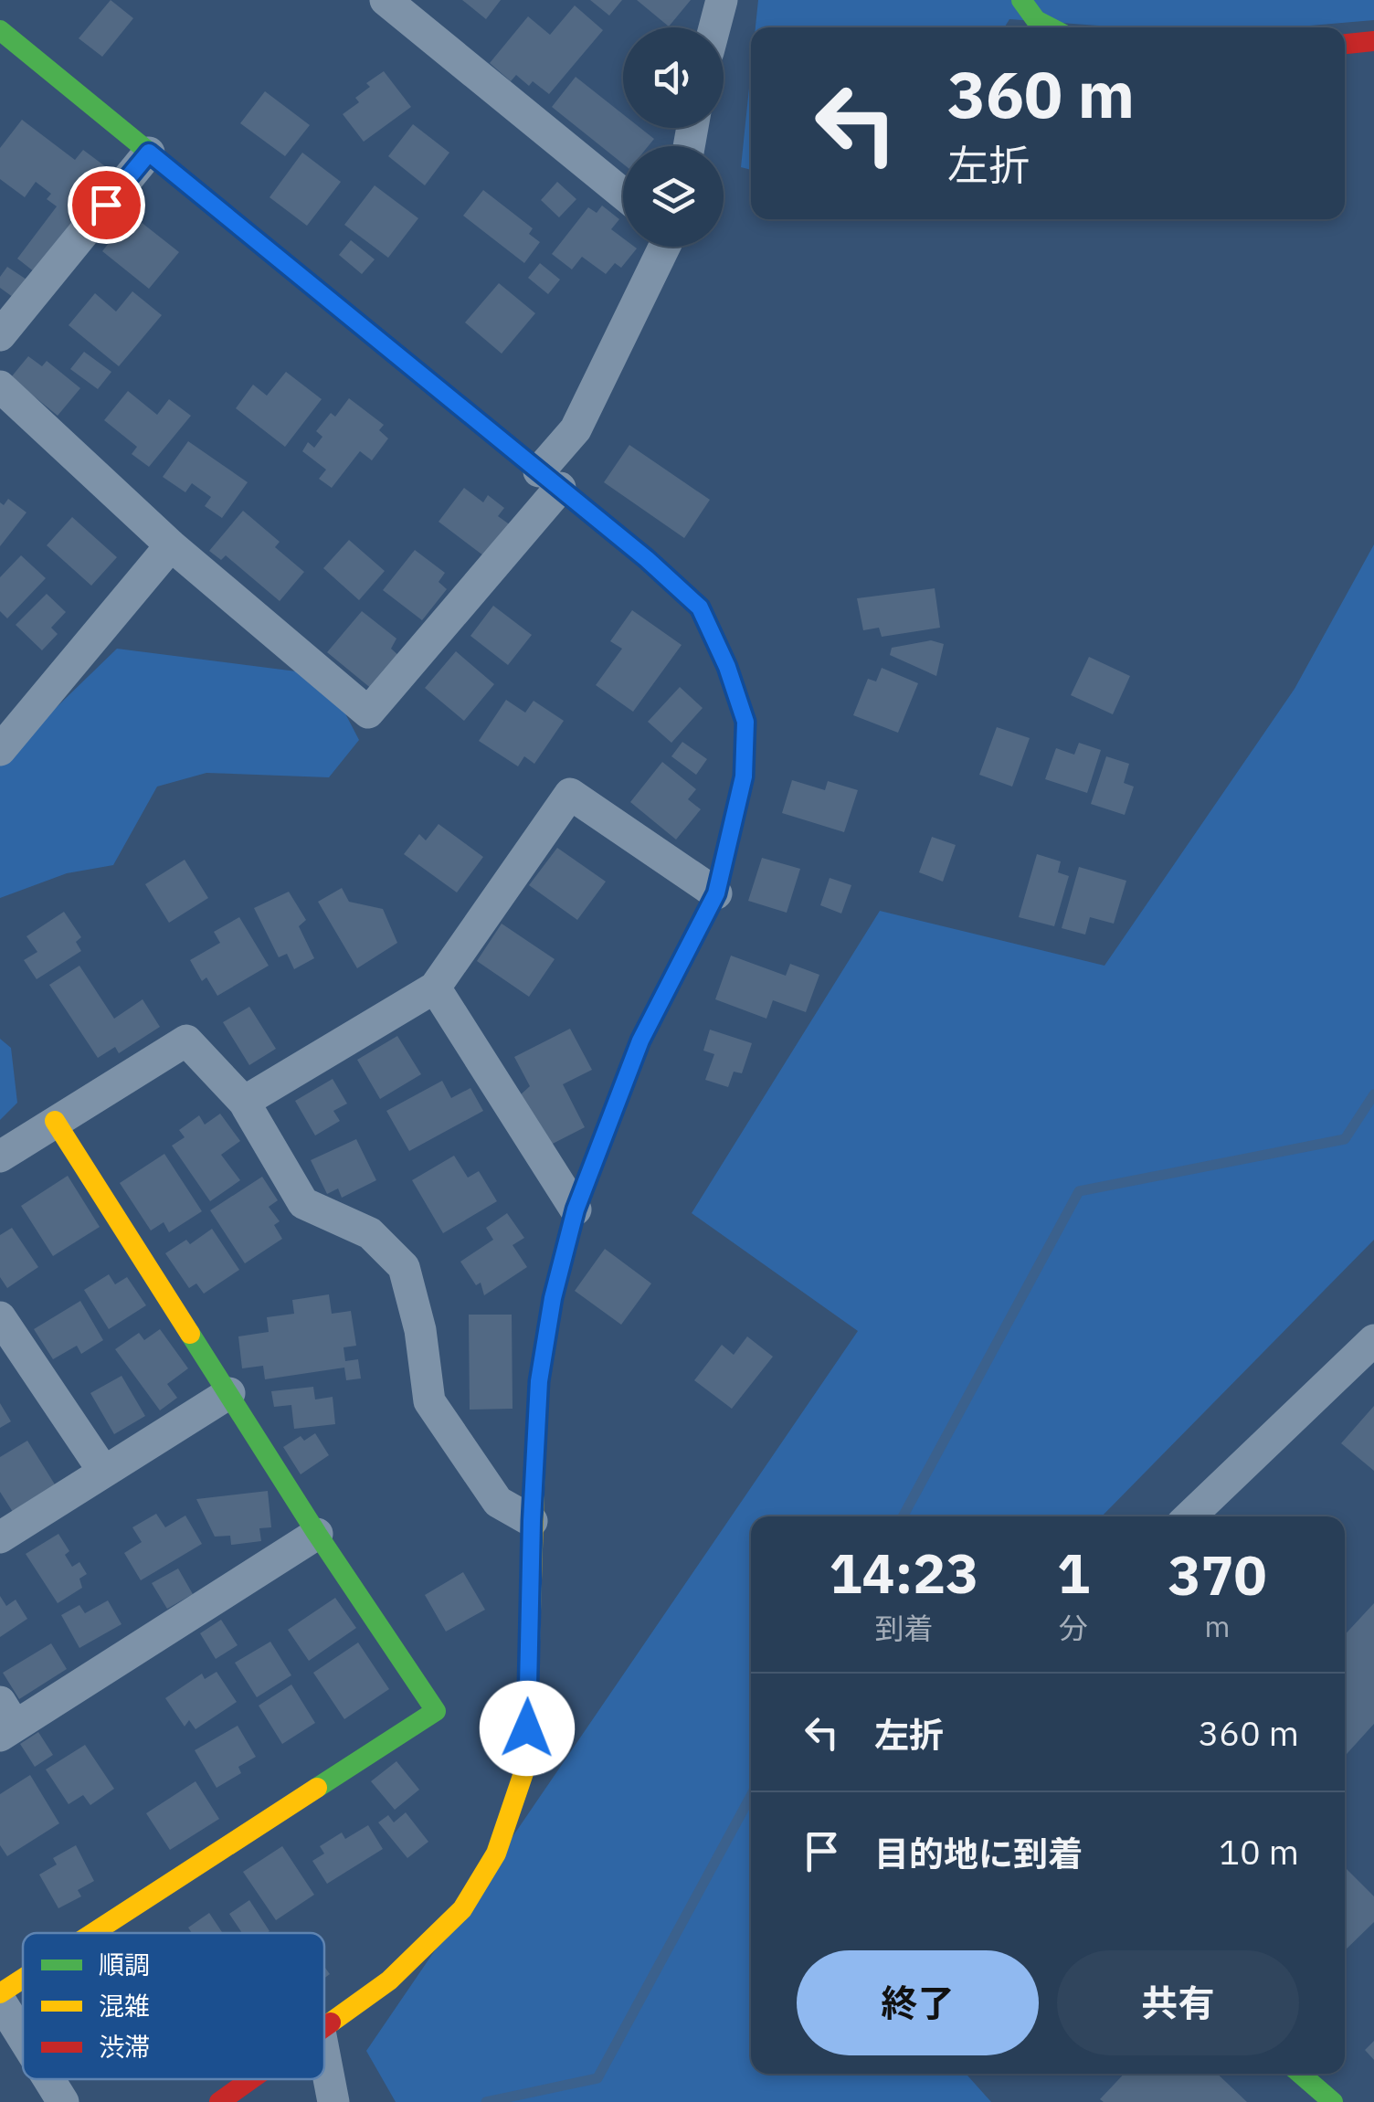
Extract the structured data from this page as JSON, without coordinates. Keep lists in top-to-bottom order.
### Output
{
  "legend": ["順調", "混雑", "渋滞"],
  "page": {
    "turn": ["360 m", "左折"],
    "eta": [
      "14:23",
      "到着",
      "1",
      "分",
      "370",
      "m"
    ],
    "list": [
      {
        "name": "左折",
        "value": "360 m"
      },
      {
        "name": "目的地に到着",
        "value": "10 m"
      }
    ],
    "buttons": ["終了", "共有"]
  }
}
